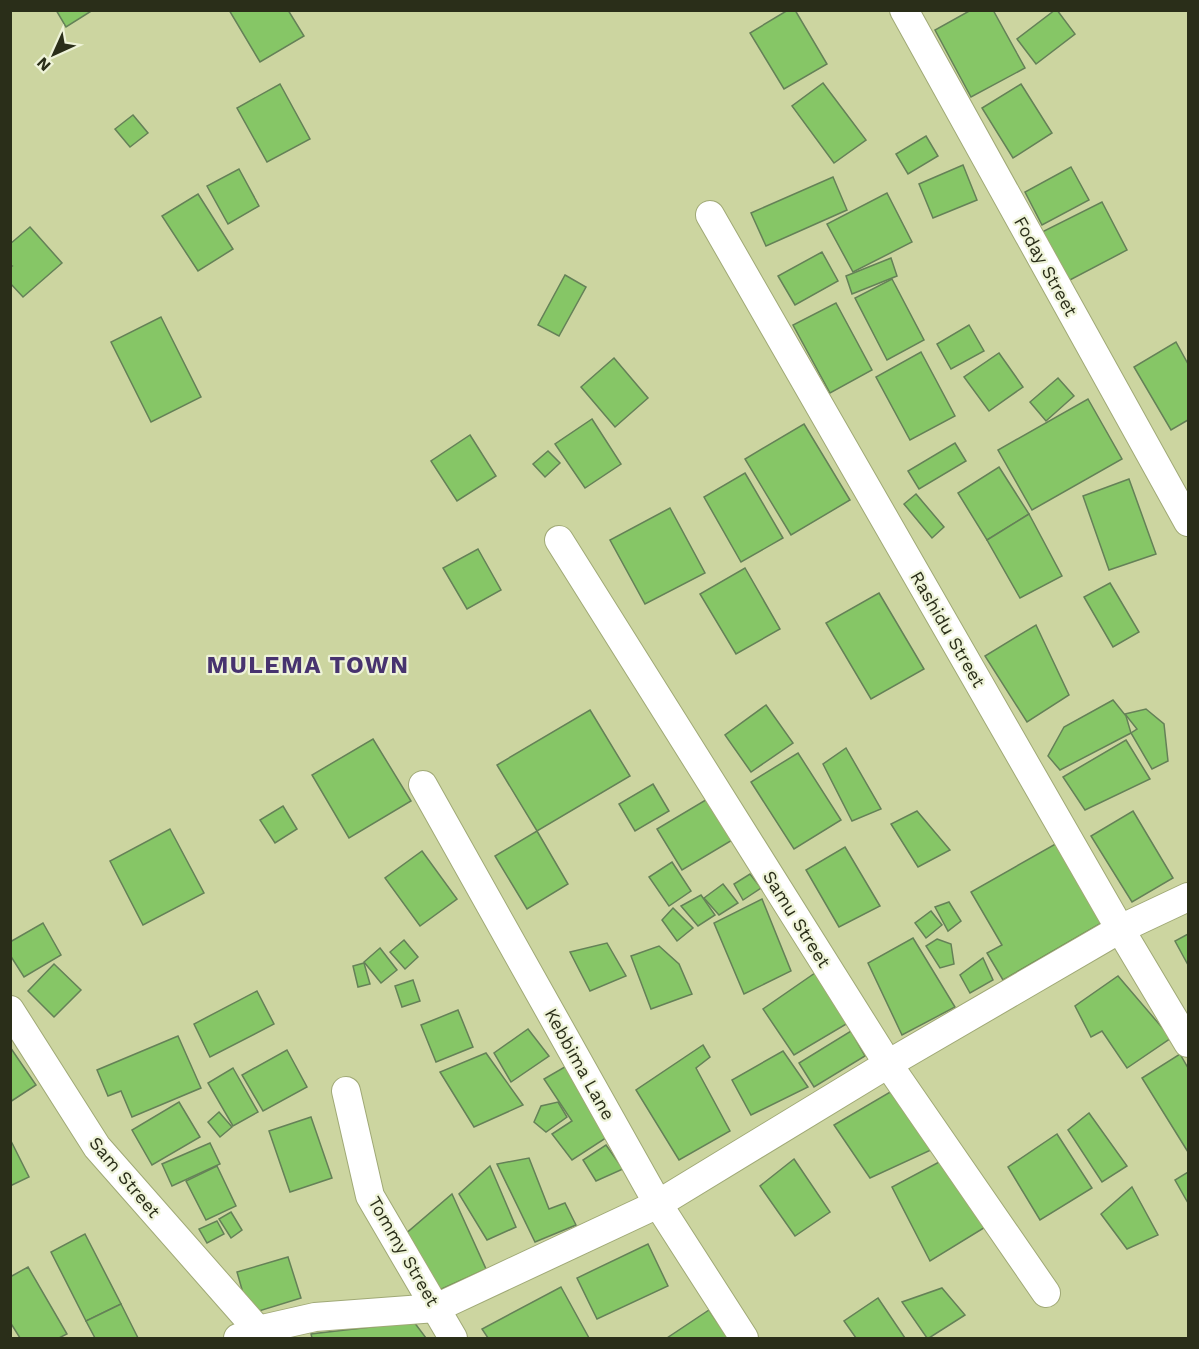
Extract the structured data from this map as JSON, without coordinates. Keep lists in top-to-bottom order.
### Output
{
  "streets": {
    "street": [
      "Foday Street",
      "Rashidu Street",
      "Samu Street",
      "Kebbima Lane",
      "Sam Street",
      "Tommy Street"
    ]
  },
  "districts": ["MULEMA TOWN"],
  "north": "bottom left"
}
